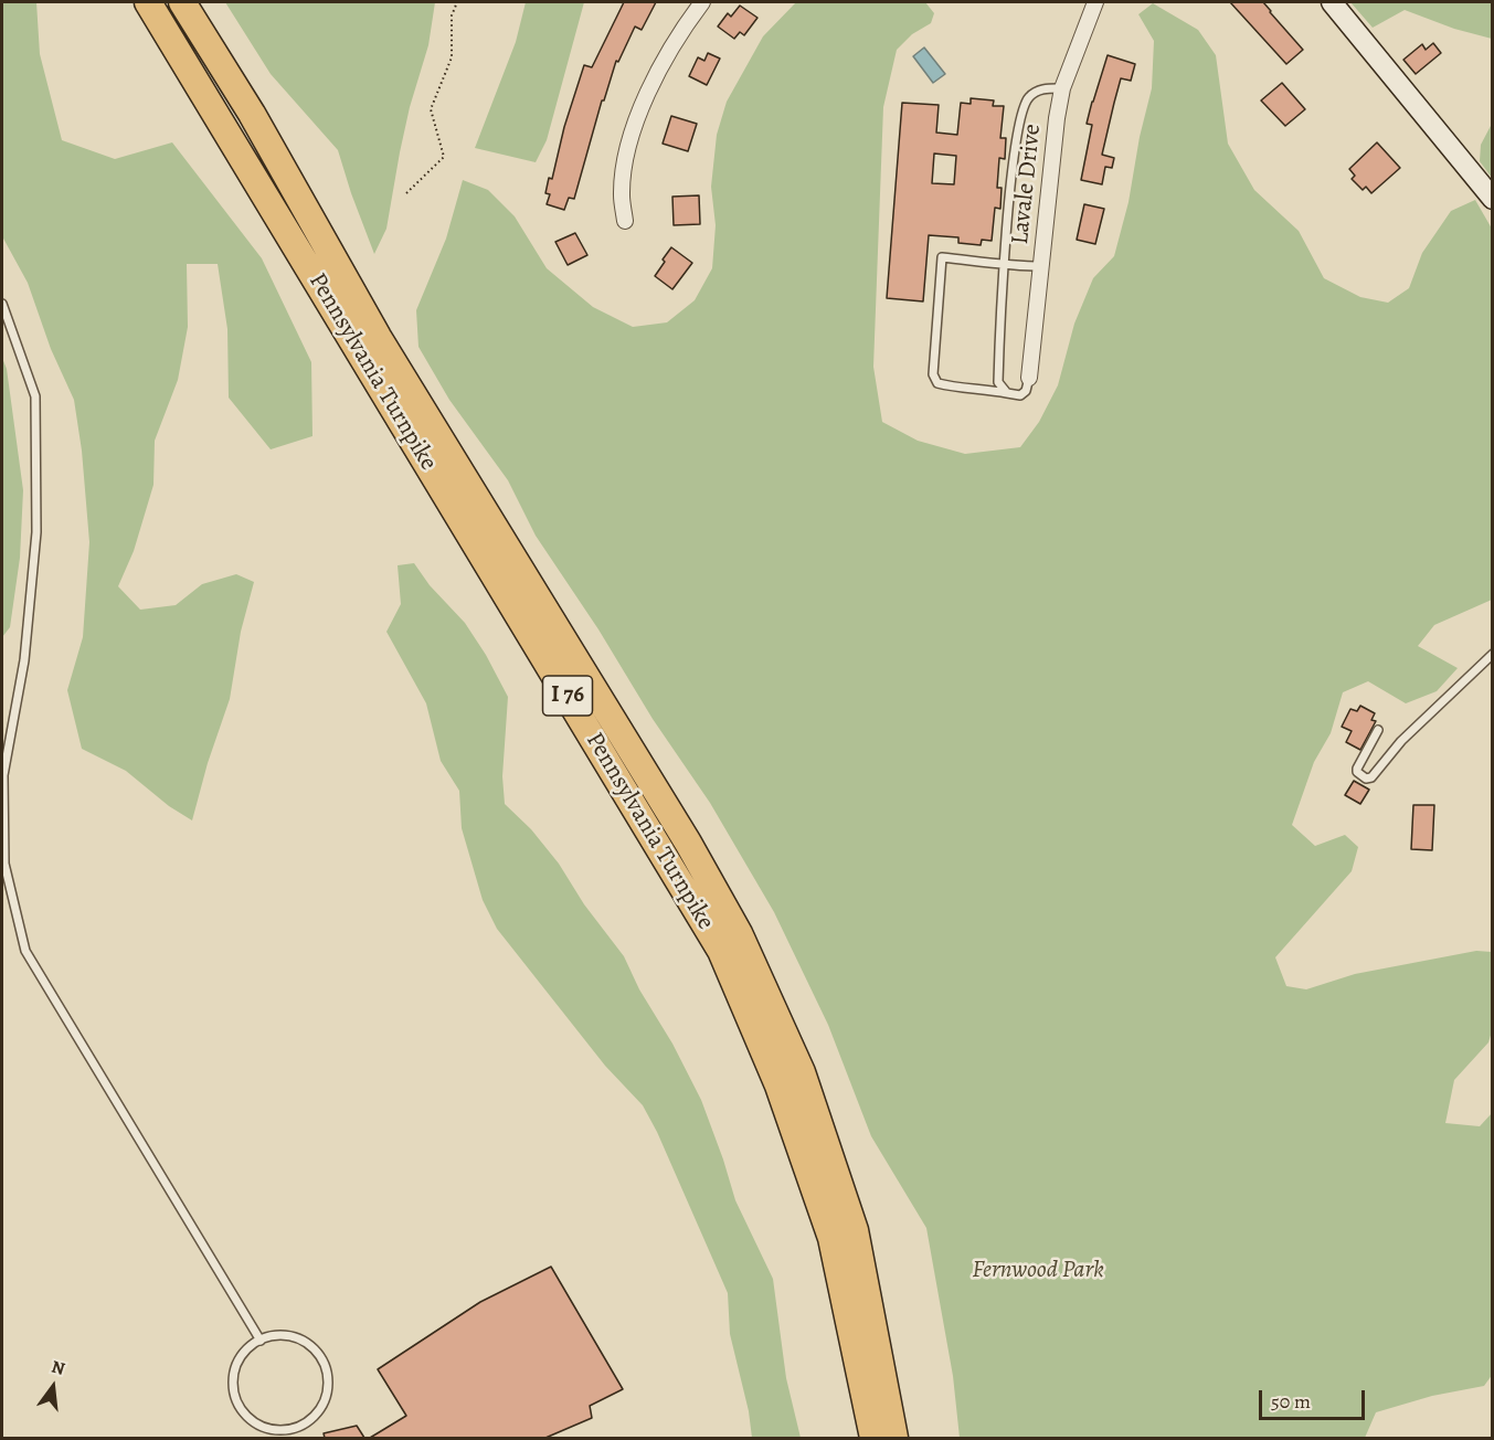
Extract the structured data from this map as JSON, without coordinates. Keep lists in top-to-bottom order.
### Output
{
  "streets": {
    "highway": ["Pennsylvania Turnpike", "I 76"],
    "street": ["Lavale Drive"]
  },
  "parks": ["Fernwood Park"],
  "scale_bar": "50 m",
  "north": "top"
}
